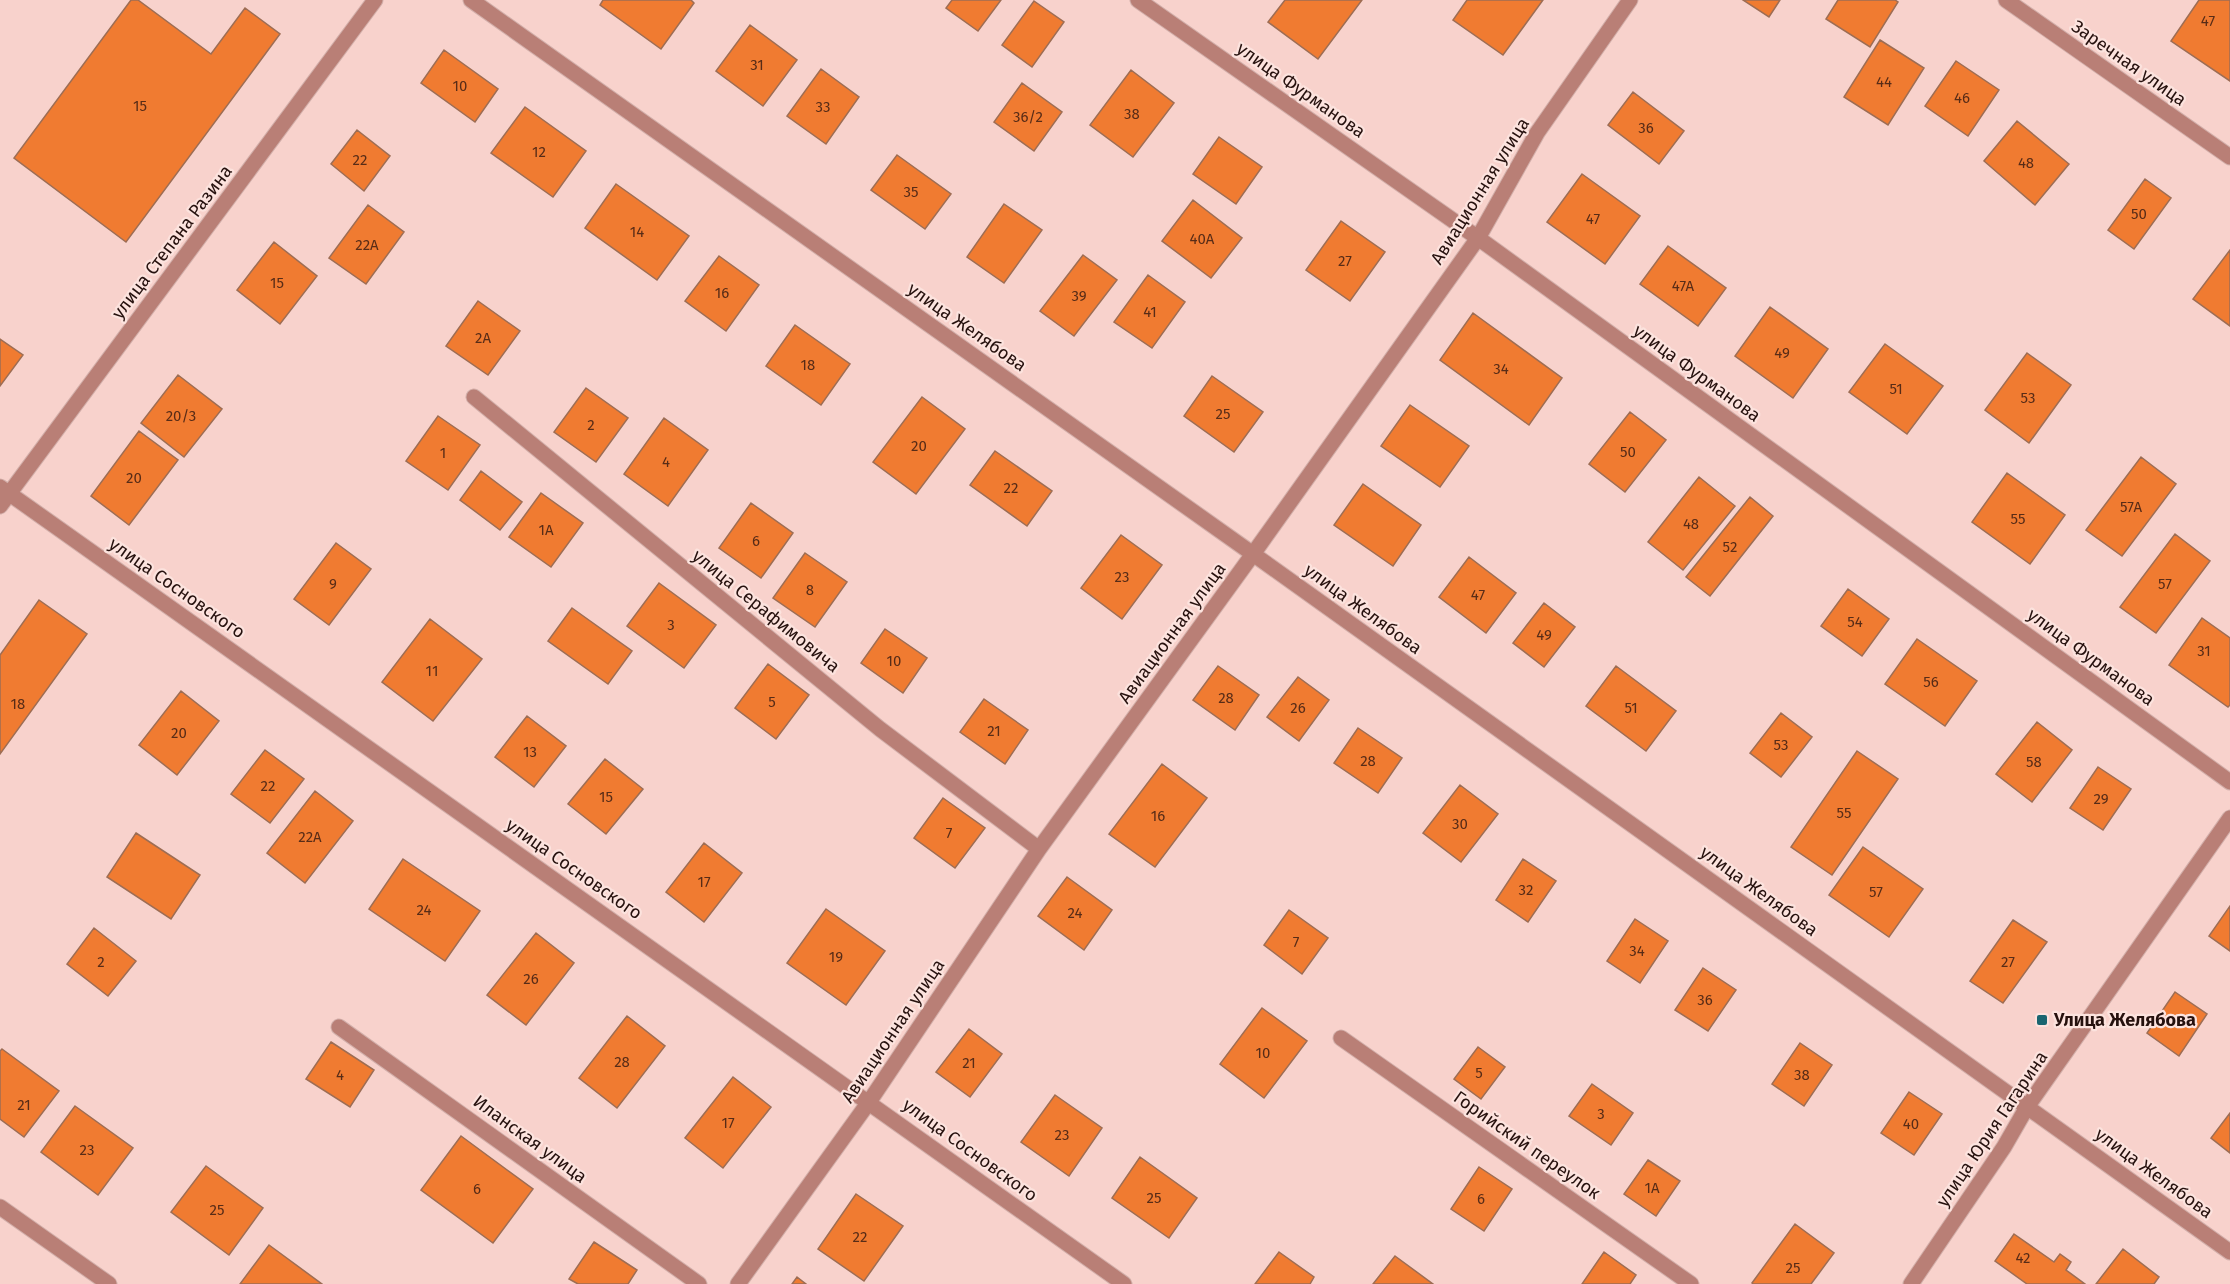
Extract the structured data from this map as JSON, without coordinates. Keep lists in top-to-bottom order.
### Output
{
  "streets": {
    "street": [
      "Заречная улица",
      "улица Фурманова",
      "Авиационная улица",
      "улица Степана Разина",
      "улица Желябова",
      "улица Сосновского",
      "улица Серафимовича",
      "улица Юрия Гагарина",
      "Иланская улица",
      "Горийский переулок"
    ]
  },
  "crossings": [
    ["улица Фурманова", "Авиационная улица"],
    ["Авиационная улица", "улица Желябова"],
    ["Авиационная улица", "улица Сосновского"],
    ["Авиационная улица", "улица Серафимовича"],
    ["улица Степана Разина", "улица Сосновского"],
    ["улица Желябова", "улица Юрия Гагарина"]
  ],
  "places": {
    "transit": ["Улица Желябова"]
  },
  "house_numbers": [
    "47",
    "31",
    "44",
    "10",
    "46",
    "15",
    "33",
    "38",
    "36/2",
    "36",
    "12",
    "22",
    "48",
    "35",
    "50",
    "47",
    "14",
    "40А",
    "22А",
    "27",
    "15",
    "47А",
    "16",
    "39",
    "41",
    "2А",
    "49",
    "18",
    "34",
    "51",
    "53",
    "25",
    "20/3",
    "2",
    "20",
    "50",
    "1",
    "4",
    "20",
    "22",
    "57А",
    "55",
    "48",
    "1А",
    "6",
    "52",
    "23",
    "9",
    "57",
    "8",
    "47",
    "54",
    "3",
    "49",
    "31",
    "10",
    "11",
    "56",
    "28",
    "5",
    "18",
    "26",
    "51",
    "21",
    "20",
    "53",
    "13",
    "28",
    "58",
    "22",
    "15",
    "29",
    "55",
    "16",
    "30",
    "7",
    "22А",
    "17",
    "32",
    "57",
    "24",
    "24",
    "7",
    "34",
    "19",
    "2",
    "27",
    "26",
    "36",
    "10",
    "28",
    "21",
    "5",
    "4",
    "38",
    "21",
    "3",
    "17",
    "40",
    "23",
    "23",
    "1А",
    "6",
    "25",
    "6",
    "25",
    "22",
    "42",
    "25"
  ]
}
